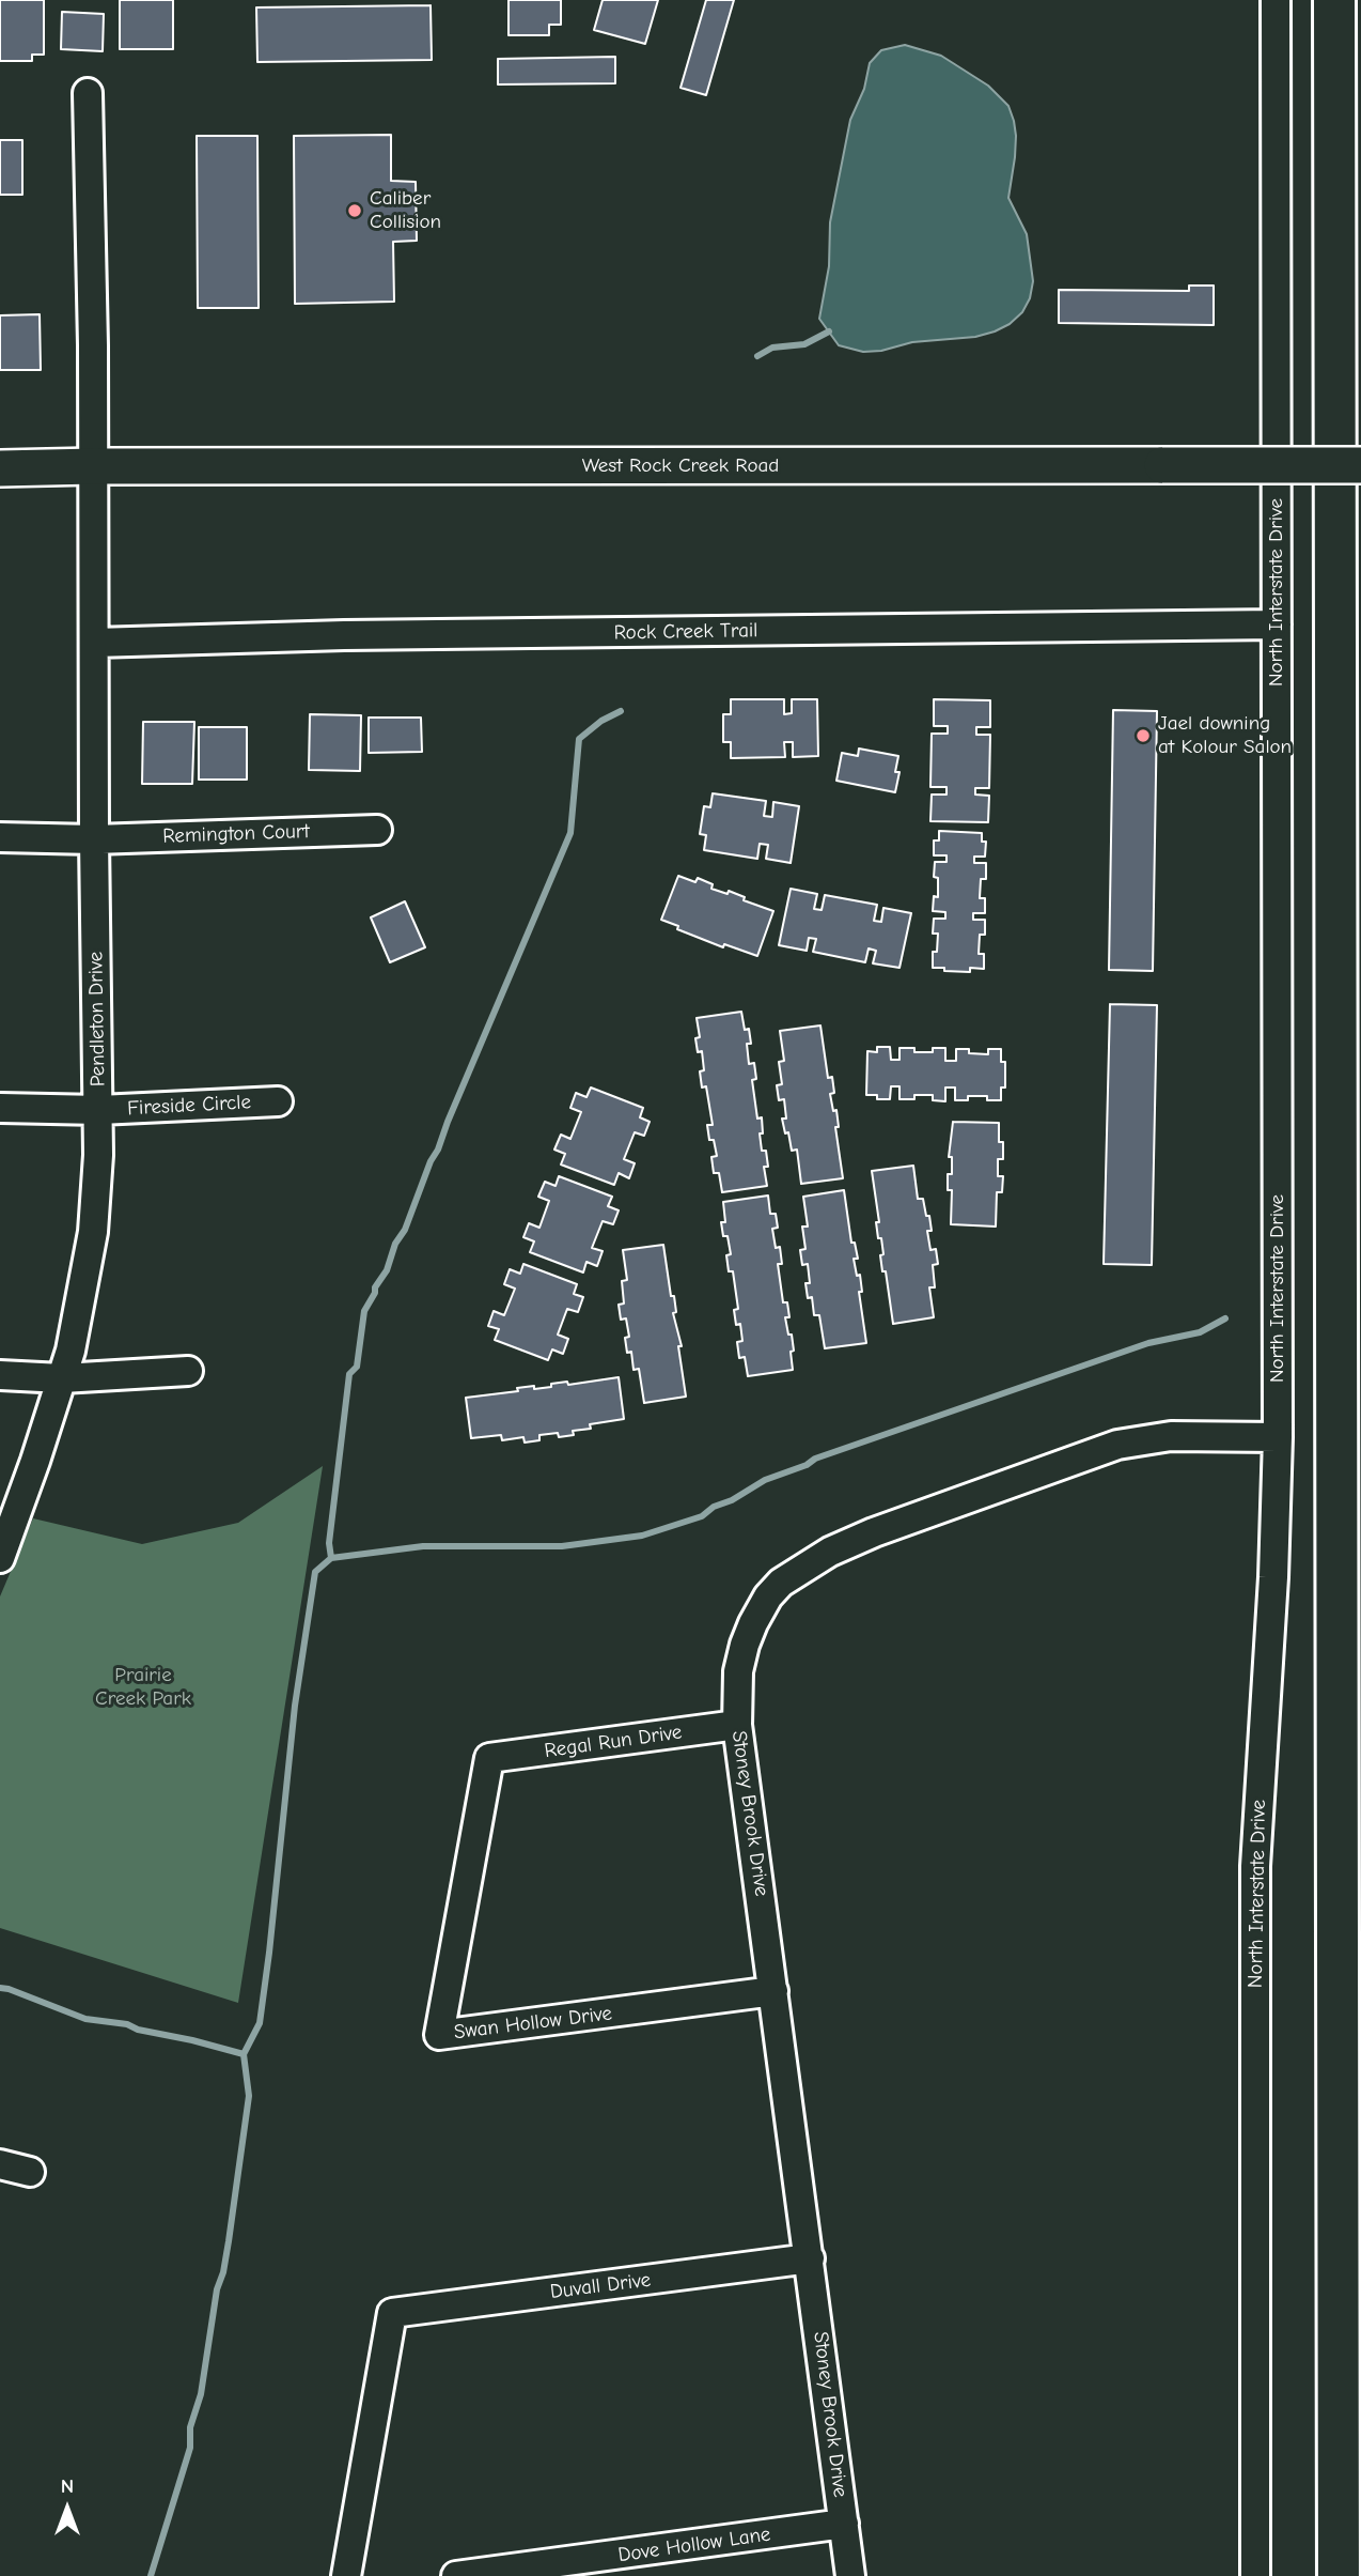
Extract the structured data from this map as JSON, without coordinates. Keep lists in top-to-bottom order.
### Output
{
  "streets": {
    "main road": ["West Rock Creek Road"],
    "street": [
      "North Interstate Drive",
      "Rock Creek Trail",
      "Remington Court",
      "Pendleton Drive",
      "Fireside Circle",
      "Regal Run Drive",
      "Stoney Brook Drive",
      "Swan Hollow Drive",
      "Duvall Drive",
      "Dove Hollow Lane"
    ]
  },
  "crossings": [
    ["West Rock Creek Road", "Pendleton Drive"],
    ["North Interstate Drive", "Rock Creek Trail"],
    ["North Interstate Drive", "Stoney Brook Drive"],
    ["Rock Creek Trail", "Pendleton Drive"],
    ["Remington Court", "Pendleton Drive"],
    ["Pendleton Drive", "Fireside Circle"],
    ["Regal Run Drive", "Stoney Brook Drive"],
    ["Regal Run Drive", "Swan Hollow Drive"],
    ["Stoney Brook Drive", "Swan Hollow Drive"],
    ["Stoney Brook Drive", "Duvall Drive"],
    ["Stoney Brook Drive", "Dove Hollow Lane"]
  ],
  "parks": ["Prairie Creek Park"],
  "places": ["Caliber Collision", "Jael downing at Kolour Salon"],
  "north": "top"
}
